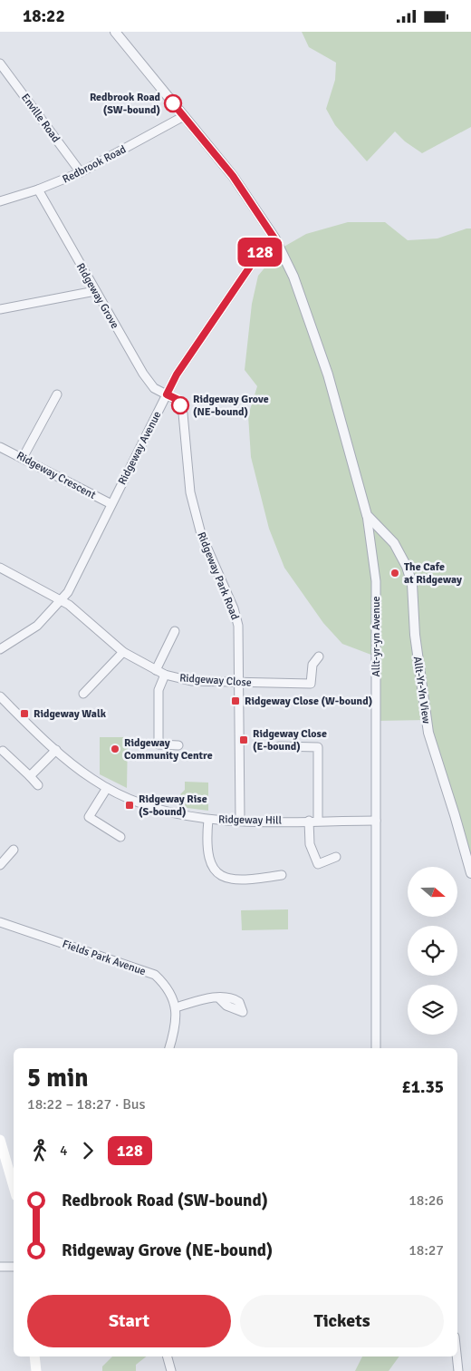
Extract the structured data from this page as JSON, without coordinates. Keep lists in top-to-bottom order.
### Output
{
  "streets": {
    "street": [
      "Enville Road",
      "Redbrook Road",
      "Ridgeway Grove",
      "Ridgeway Avenue",
      "Ridgeway Crescent",
      "Ridgeway Park Road",
      "Allt-yr-yn Avenue",
      "Ridgeway Close",
      "Allt-Yr-Yn View",
      "Ridgeway Hill",
      "Fields Park Avenue"
    ]
  },
  "crossings": [
    ["Enville Road", "Redbrook Road"],
    ["Redbrook Road", "Ridgeway Grove"],
    ["Redbrook Road", "Allt-yr-yn Avenue"],
    ["Ridgeway Grove", "Ridgeway Avenue"],
    ["Ridgeway Grove", "Ridgeway Park Road"],
    ["Ridgeway Avenue", "Ridgeway Crescent"],
    ["Ridgeway Avenue", "Ridgeway Park Road"],
    ["Ridgeway Avenue", "Allt-yr-yn Avenue"],
    ["Ridgeway Avenue", "Ridgeway Close"],
    ["Ridgeway Park Road", "Ridgeway Close"],
    ["Ridgeway Park Road", "Ridgeway Hill"],
    ["Allt-yr-yn Avenue", "Allt-Yr-Yn View"],
    ["Allt-yr-yn Avenue", "Ridgeway Hill"]
  ],
  "places": {
    "other": [
      "Redbrook Road (SW-bound)",
      "Ridgeway Grove (NE-bound)",
      "The Cafe at Ridgeway",
      "Ridgeway Community Centre"
    ],
    "transit": [
      "Ridgeway Close (W-bound)",
      "Ridgeway Walk",
      "Ridgeway Close (E-bound)",
      "Ridgeway Rise (S-bound)"
    ]
  },
  "lines": ["bus line 128"],
  "north": "right",
  "page": {
    "status": "18:22",
    "on_map": "128",
    "heading": ["5 min", "18:22 – 18:27 · Bus", "£1.35"],
    "legs": ["4", "128"],
    "list": [
      {
        "name": "Redbrook Road (SW-bound)",
        "value": "18:26"
      },
      {
        "name": "Ridgeway Grove (NE-bound)",
        "value": "18:27"
      }
    ],
    "buttons": ["Start", "Tickets"]
  }
}
